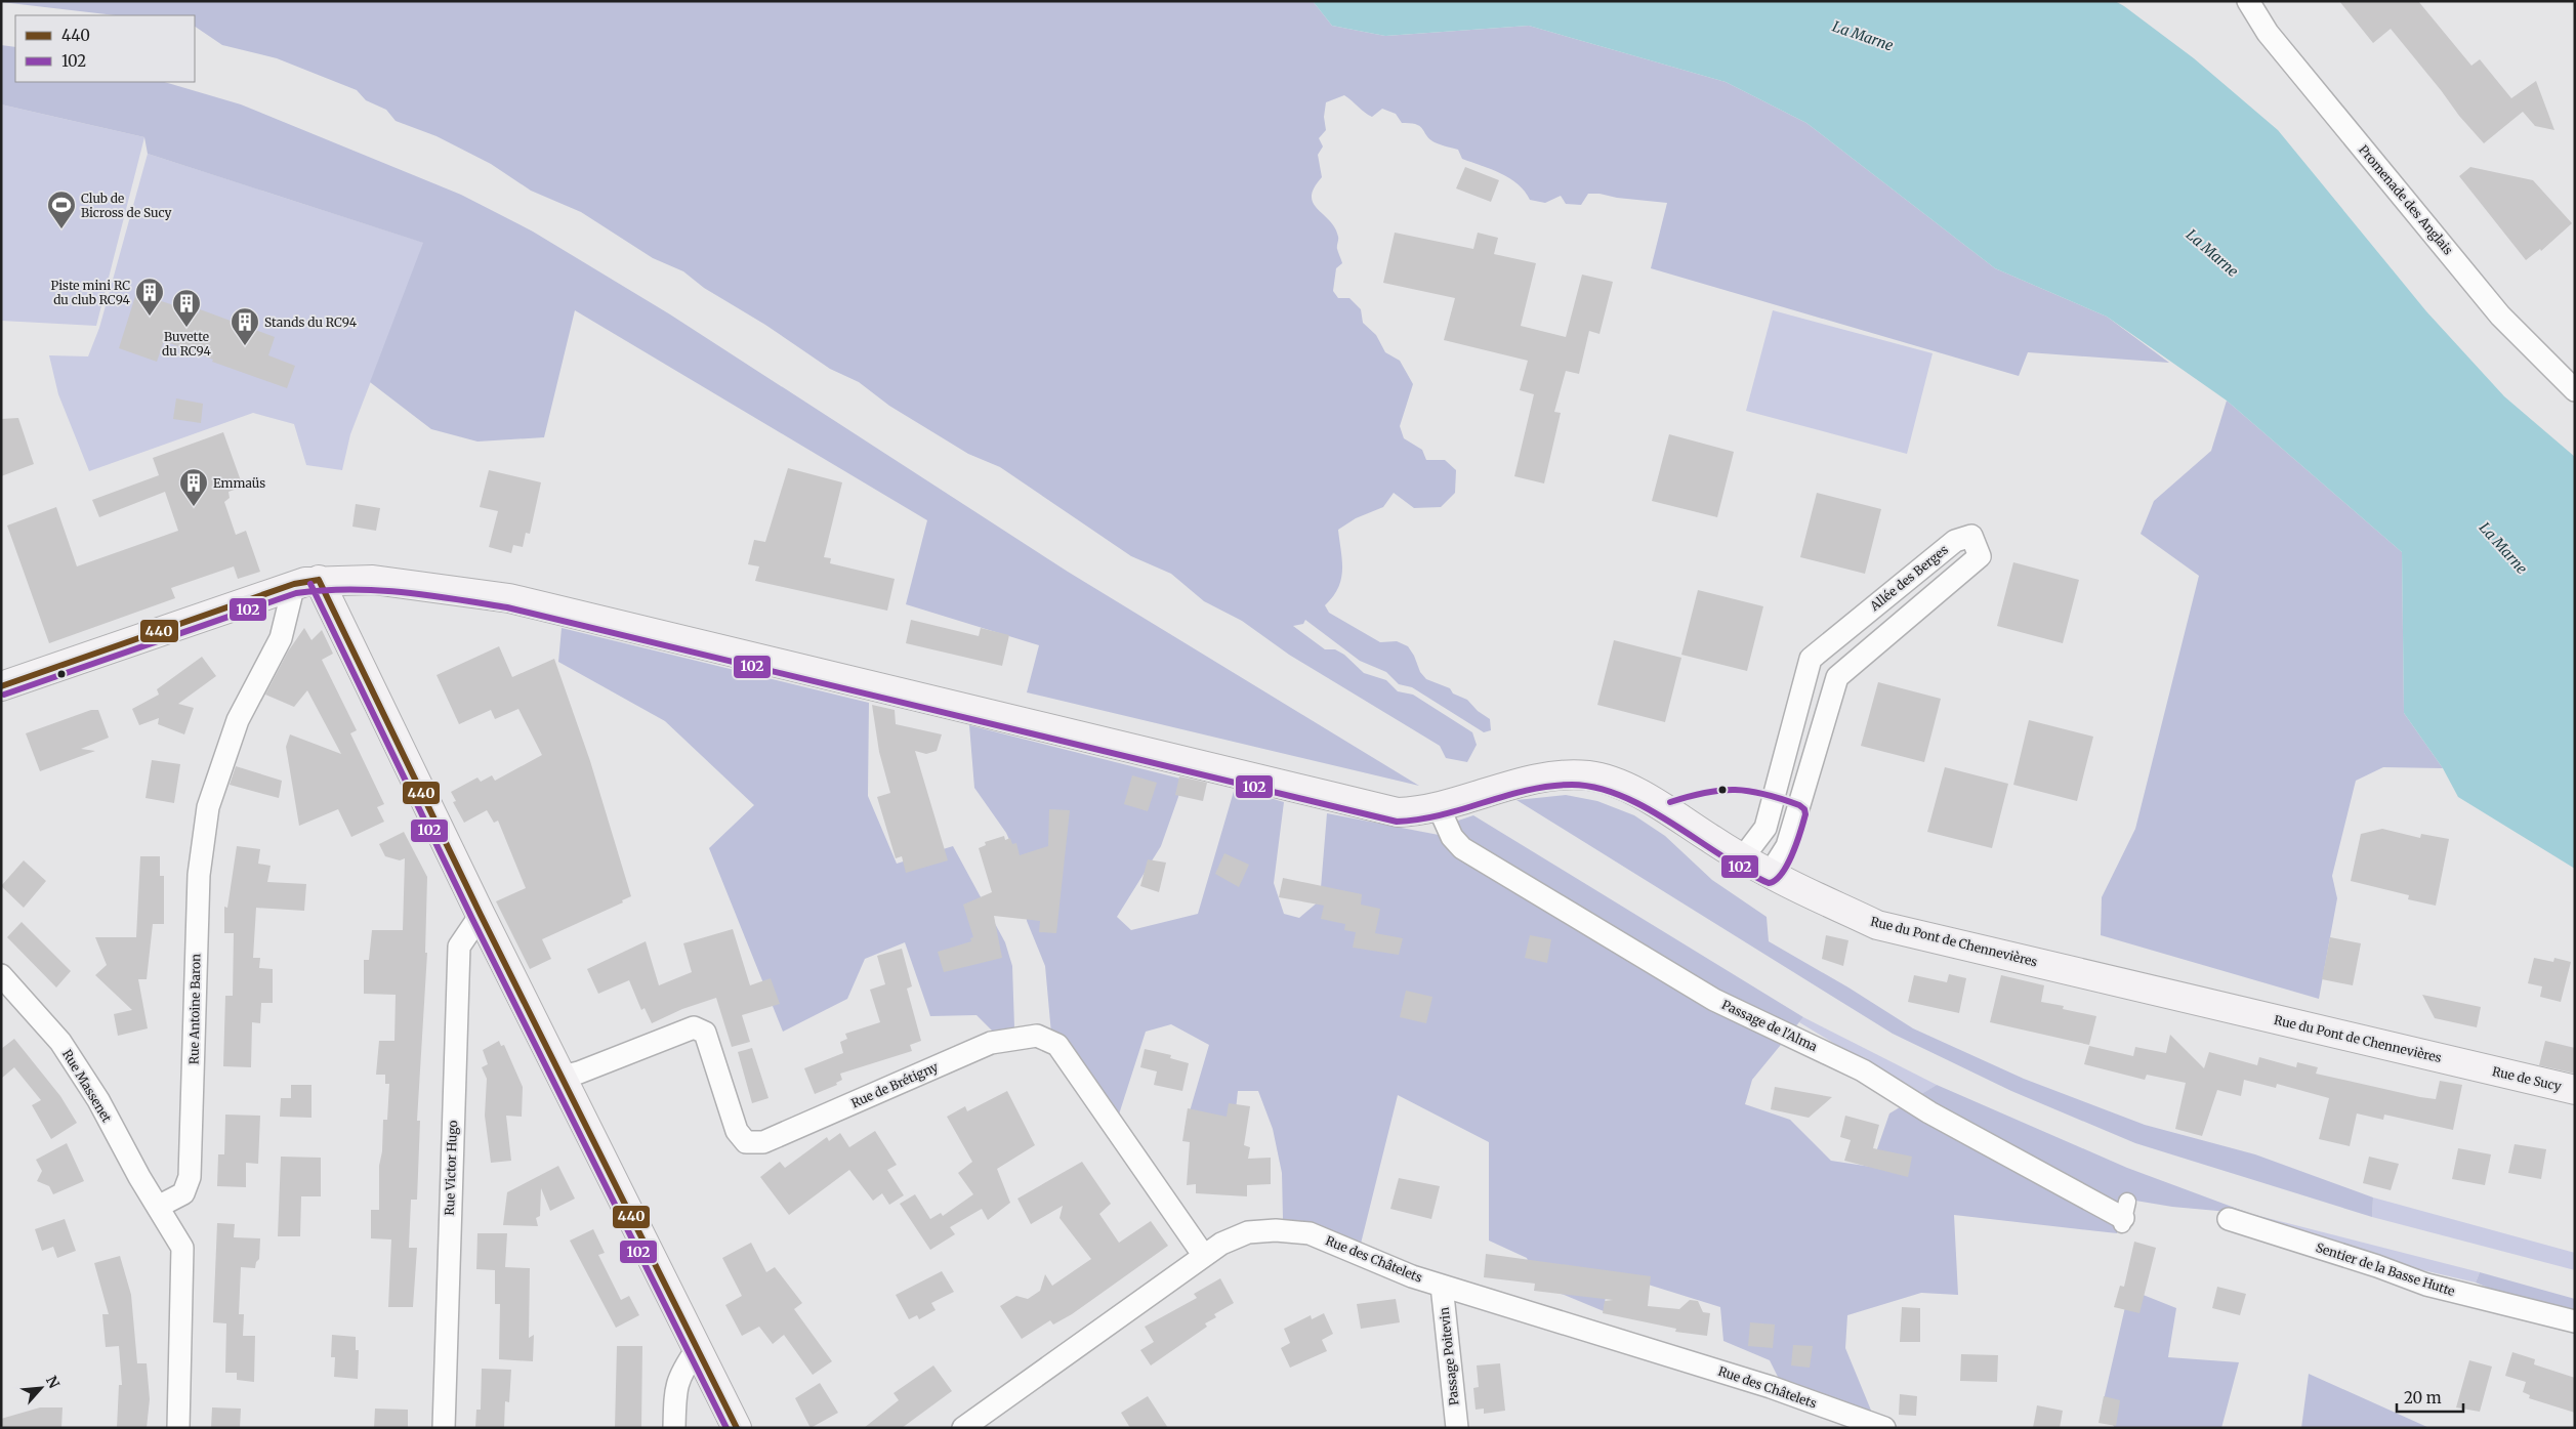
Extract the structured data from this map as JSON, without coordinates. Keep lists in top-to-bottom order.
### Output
{
  "streets": {
    "main road": ["Rue du Pont de Chennevières", "Rue de Sucy"],
    "street": [
      "Promenade des Anglais",
      "Allée des Berges",
      "Rue Antoine Baron",
      "Passage de l'Alma",
      "Rue de Brétigny",
      "Rue Massenet",
      "Rue Victor Hugo",
      "Rue des Châtelets",
      "Sentier de la Basse Hutte",
      "Passage Poitevin"
    ]
  },
  "crossings": [
    ["Allée des Berges", "Rue du Pont de Chennevières"],
    ["Rue du Pont de Chennevières", "Rue Antoine Baron"],
    ["Rue du Pont de Chennevières", "Passage de l'Alma"],
    ["Rue du Pont de Chennevières", "Rue de Sucy"],
    ["Rue Antoine Baron", "Rue Massenet"],
    ["Rue de Brétigny", "Rue des Châtelets"],
    ["Rue des Châtelets", "Passage Poitevin"]
  ],
  "water": ["La Marne"],
  "places": {
    "sports": ["Club de Bicross de Sucy"],
    "building": [
      "Piste mini RC du club RC94",
      "Buvette du RC94",
      "Stands du RC94",
      "Emmaüs"
    ]
  },
  "lines": ["transit line 440", "transit line 102"],
  "legend": ["440", "102"],
  "scale_bar": "20 m",
  "north": "top right"
}
